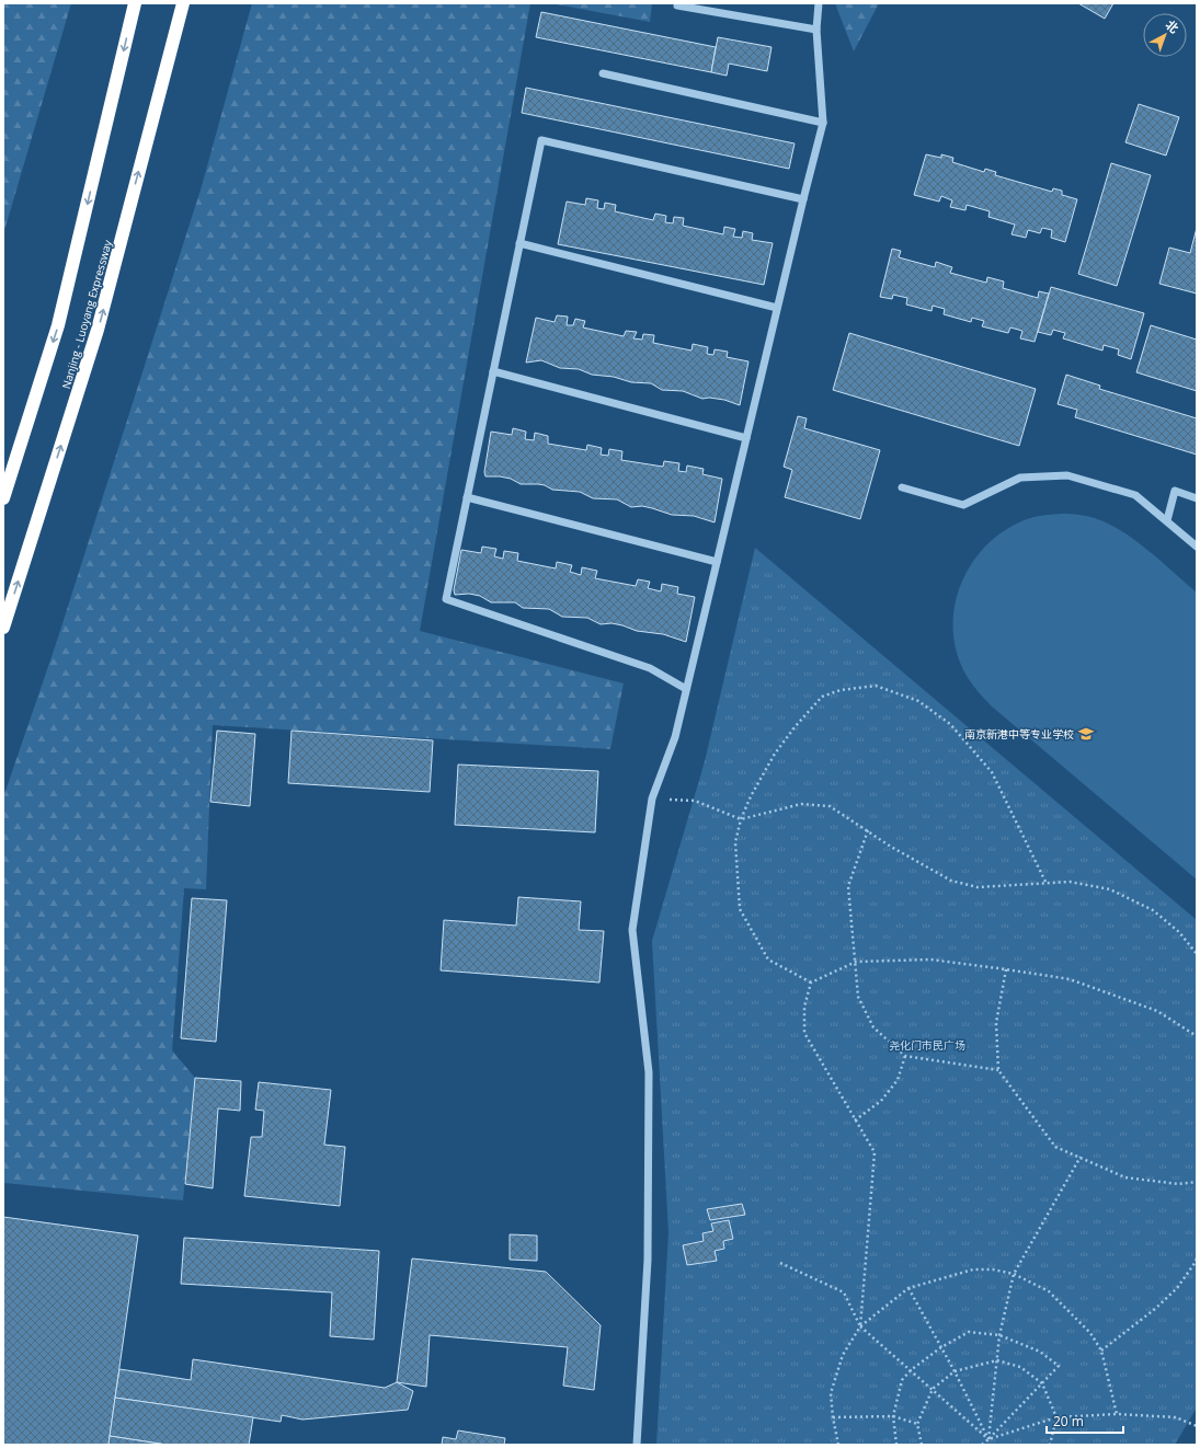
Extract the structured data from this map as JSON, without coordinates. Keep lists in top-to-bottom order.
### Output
{
  "streets": {
    "highway": ["Nanjing - Luoyang Expressway"]
  },
  "parks": ["尧化门市民广场"],
  "places": {
    "school or university": ["南京新港中等专业学校"]
  },
  "scale_bar": "20 m",
  "north": "top right"
}
